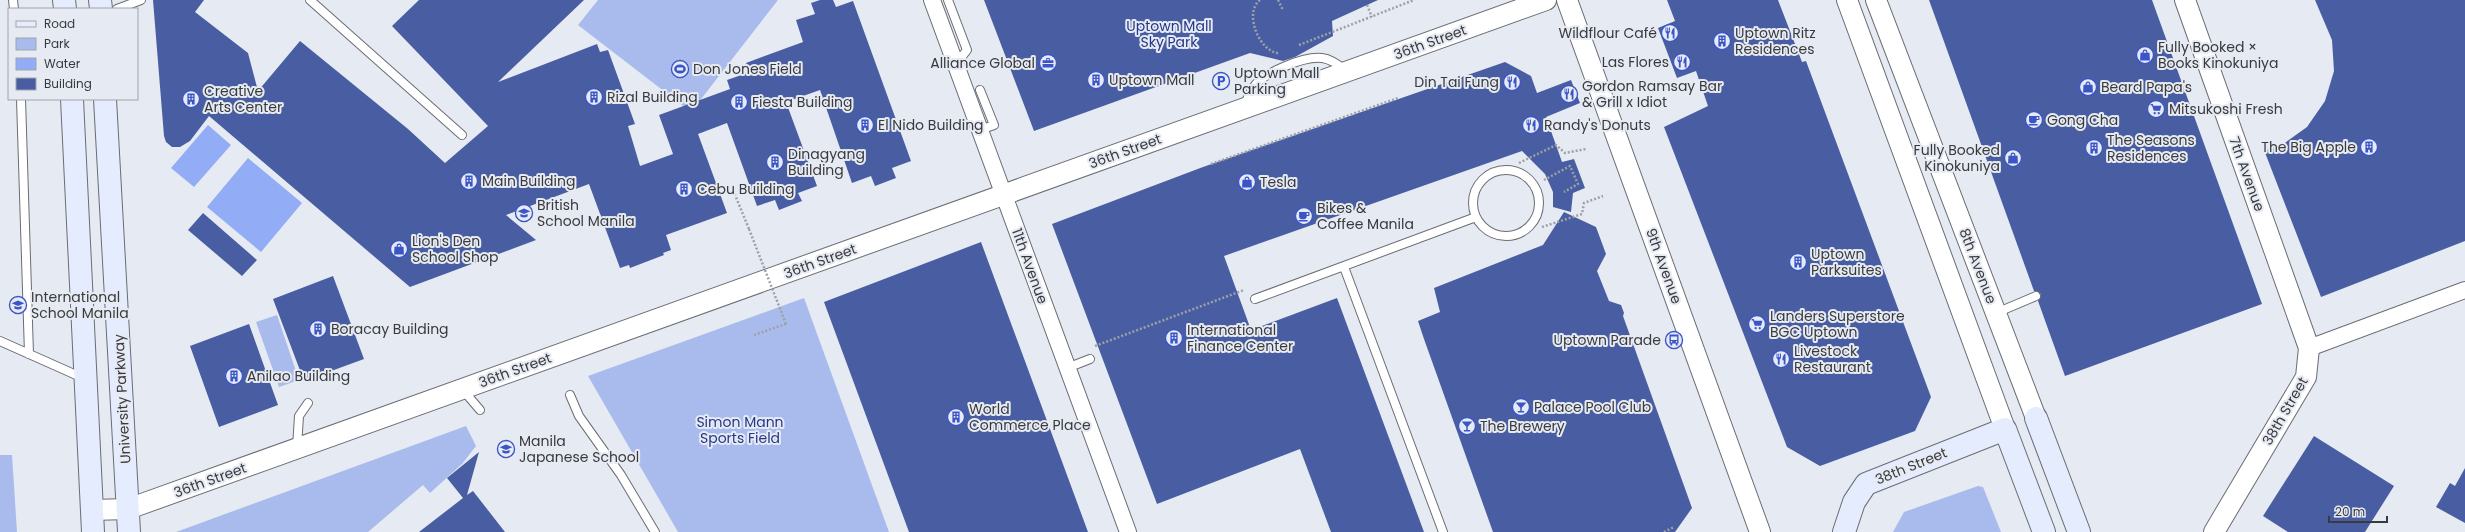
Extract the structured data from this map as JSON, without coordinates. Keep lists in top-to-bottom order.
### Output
{
  "streets": {
    "main road": ["8th Avenue", "University Parkway", "38th Street"],
    "street": [
      "36th Street",
      "7th Avenue",
      "11th Avenue",
      "9th Avenue"
    ]
  },
  "crossings": [
    ["36th Street", "11th Avenue"],
    ["36th Street", "University Parkway"],
    ["7th Avenue", "38th Street"]
  ],
  "parks": ["Uptown Mall Sky Park", "Simon Mann Sports Field"],
  "places": {
    "restaurant": [
      "Wildflour Café",
      "Las Flores",
      "Din Tai Fung",
      "Gordon Ramsay Bar & Grill x Idiot",
      "Randy's Donuts",
      "Livestock Restaurant"
    ],
    "building": [
      "Uptown Ritz Residences",
      "Uptown Mall",
      "Rizal Building",
      "Creative Arts Center",
      "Fiesta Building",
      "El Nido Building",
      "The Big Apple",
      "The Seasons Residences",
      "Dinagyang Building",
      "Main Building",
      "Cebu Building",
      "Uptown Parksuites",
      "Boracay Building",
      "International Finance Center",
      "Anilao Building",
      "World Commerce Place"
    ],
    "shop": [
      "Fully Booked × Books Kinokuniya",
      "Beard Papa's",
      "Fully Booked Kinokuniya",
      "Tesla",
      "Lion's Den School Shop"
    ],
    "office": ["Alliance Global"],
    "sports": ["Don Jones Field"],
    "parking": ["Uptown Mall Parking"],
    "supermarket": ["Mitsukoshi Fresh", "Landers Superstore BGC Uptown"],
    "cafe": ["Gong Cha", "Bikes & Coffee Manila"],
    "school or university": ["British School Manila", "International School Manila", "Manila Japanese School"],
    "bus stop": ["Uptown Parade"],
    "bar": ["Palace Pool Club", "The Brewery"]
  },
  "legend": [
    "Road",
    "Park",
    "Water",
    "Building"
  ],
  "scale_bar": "20 m"
}
